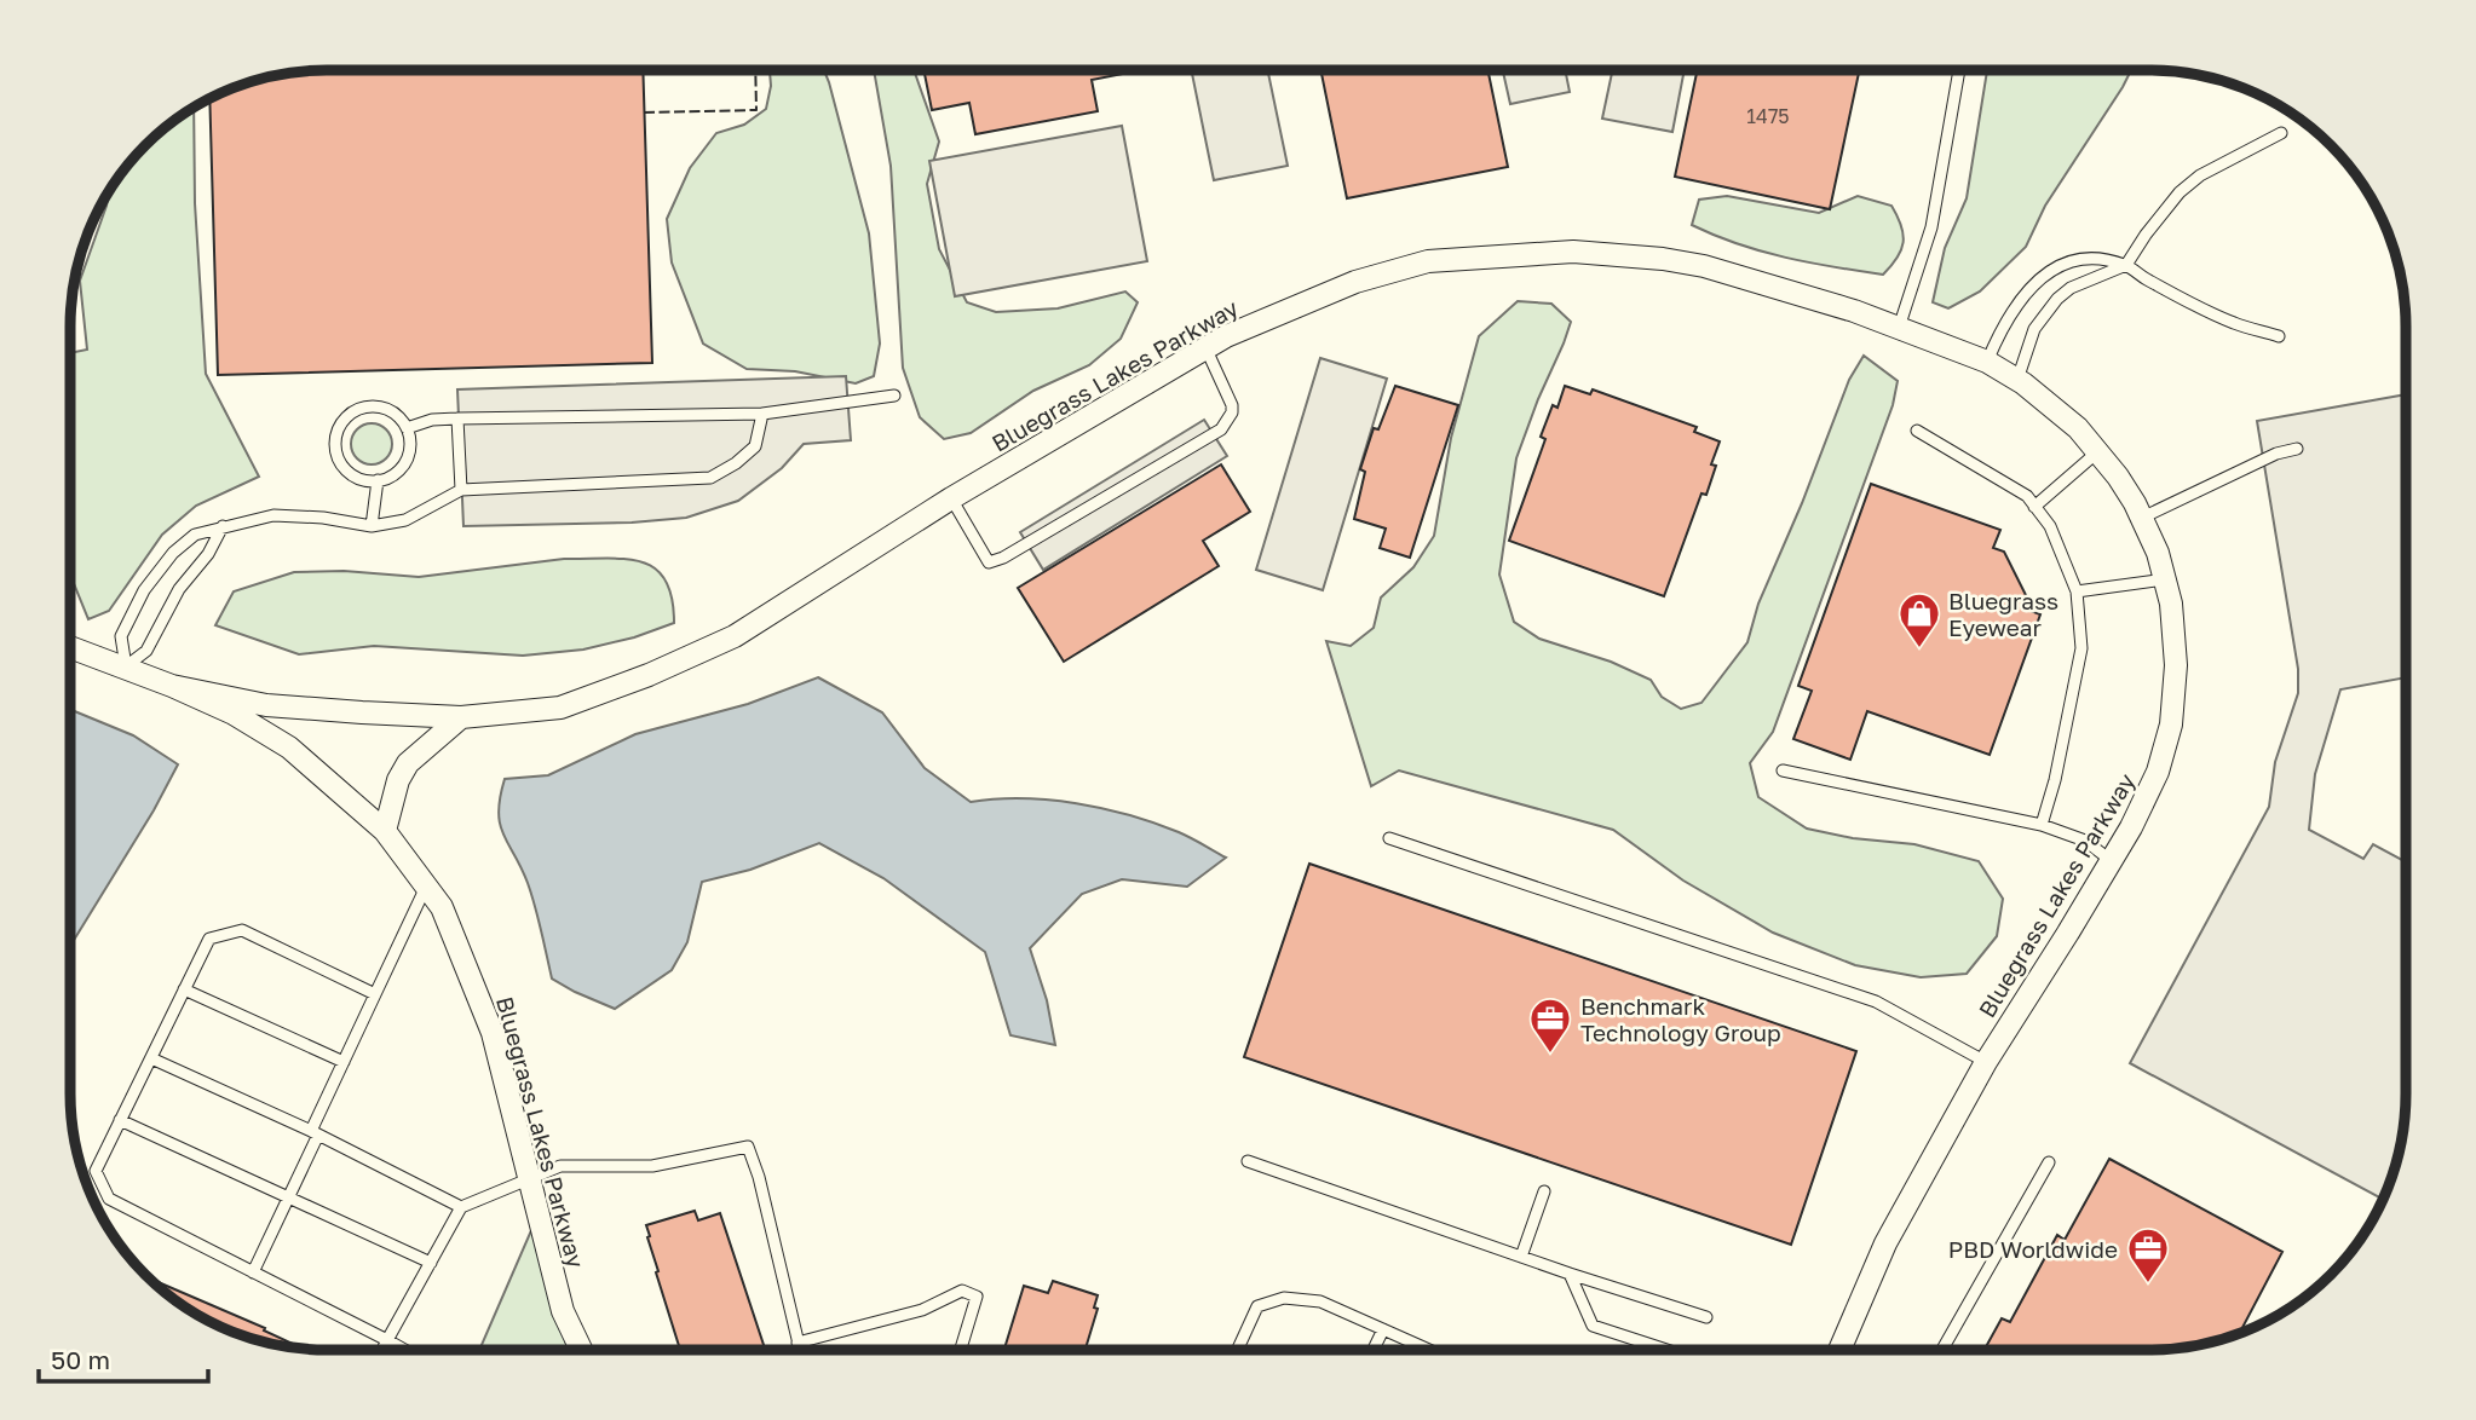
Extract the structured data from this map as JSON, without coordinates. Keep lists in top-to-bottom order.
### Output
{
  "streets": {
    "street": ["Bluegrass Lakes Parkway"]
  },
  "places": {
    "shop": ["Bluegrass Eyewear"],
    "office": ["Benchmark Technology Group", "PBD Worldwide"]
  },
  "house_numbers": ["1475"],
  "scale_bar": "50 m"
}
